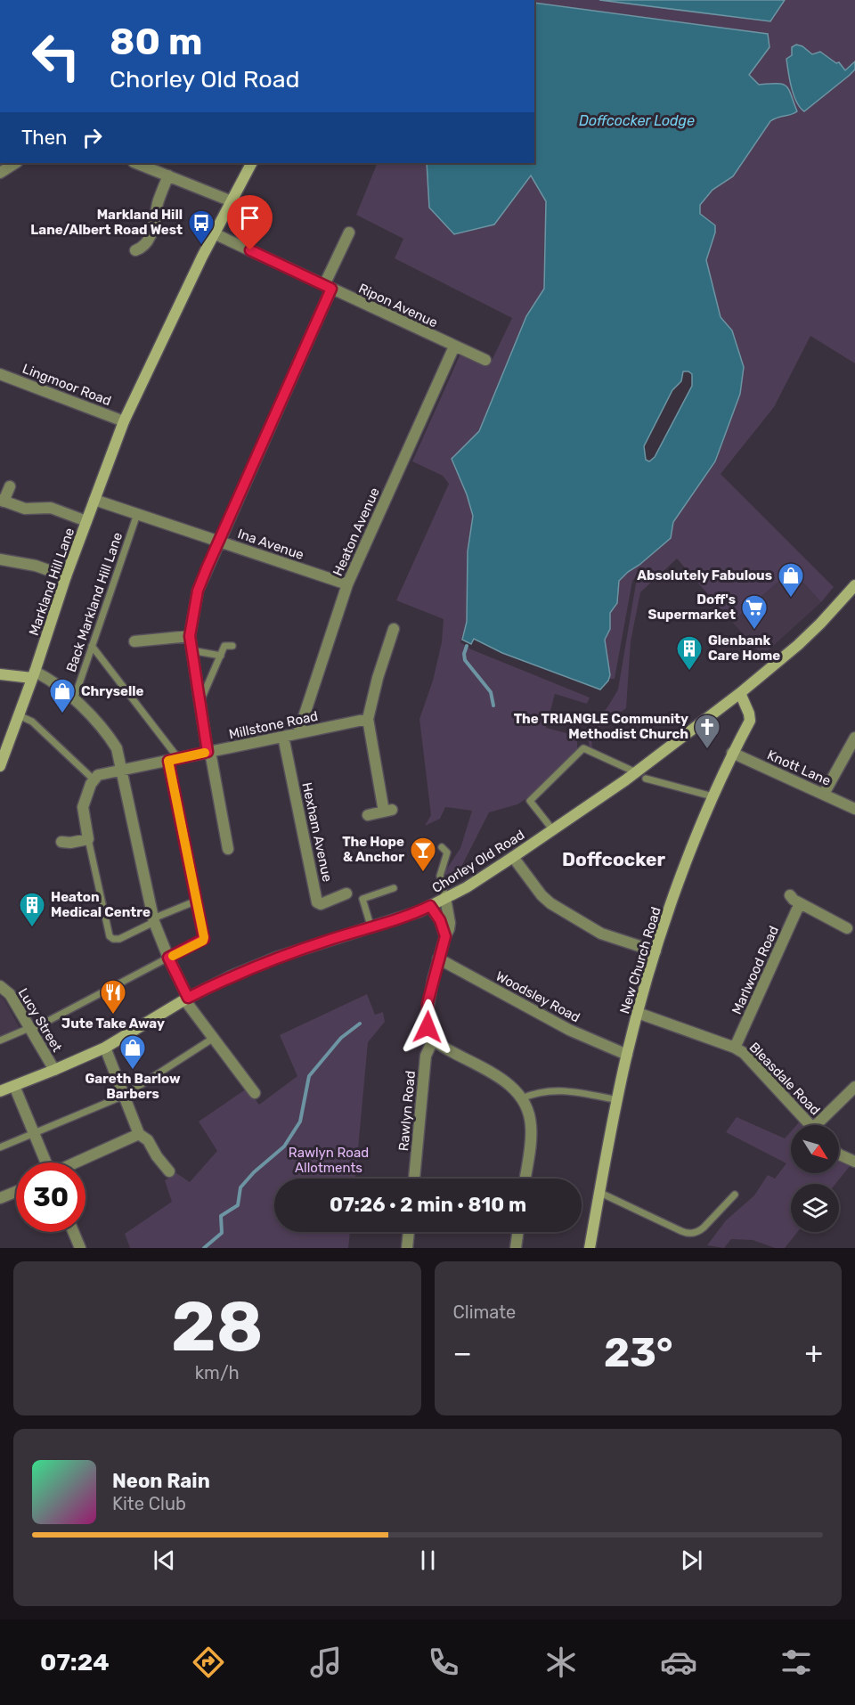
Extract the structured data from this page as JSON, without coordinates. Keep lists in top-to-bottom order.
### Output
{
  "streets": {
    "street": [
      "Ripon Avenue",
      "Lingmoor Road",
      "Heaton Avenue",
      "Ina Avenue",
      "Markland Hill Lane",
      "Millstone Road",
      "Knott Lane",
      "Hexham Avenue",
      "Chorley Old Road",
      "New Church Road",
      "Marlwood Road",
      "Woodsley Road",
      "Lucy Street",
      "Bleasdale Road",
      "Rawlyn Road"
    ],
    "lane": ["Back Markland Hill Lane"]
  },
  "crossings": [
    ["Ripon Avenue", "Heaton Avenue"],
    ["Ripon Avenue", "Markland Hill Lane"],
    ["Lingmoor Road", "Markland Hill Lane"],
    ["Heaton Avenue", "Ina Avenue"],
    ["Heaton Avenue", "Millstone Road"],
    ["Ina Avenue", "Markland Hill Lane"],
    ["Ina Avenue", "Back Markland Hill Lane"],
    ["Millstone Road", "Hexham Avenue"],
    ["Knott Lane", "New Church Road"],
    ["Chorley Old Road", "New Church Road"],
    ["Chorley Old Road", "Lucy Street"],
    ["New Church Road", "Woodsley Road"],
    ["New Church Road", "Bleasdale Road"],
    ["Marlwood Road", "Bleasdale Road"]
  ],
  "districts": ["Doffcocker"],
  "water": ["Doffcocker Lodge"],
  "parks": ["Rawlyn Road Allotments"],
  "places": {
    "bus stop": ["Markland Hill Lane/Albert Road West"],
    "shop": ["Absolutely Fabulous", "Chryselle", "Gareth Barlow Barbers"],
    "supermarket": ["Doff's Supermarket"],
    "building": ["Glenbank Care Home", "Heaton Medical Centre"],
    "church": ["The TRIANGLE Community Methodist Church"],
    "bar": ["The Hope & Anchor"],
    "restaurant": ["Jute Take Away"]
  },
  "north": "bottom right",
  "page": {
    "turn": ["80 m", "Chorley Old Road"],
    "then": "Then",
    "limit": "30",
    "trip": "07:26 · 2 min · 810 m",
    "tile": [
      ["28", "km/h"],
      "Climate"
    ],
    "heat": ["−", "23°", "+"],
    "song": ["Neon Rain", "Kite Club"],
    "tabs": "07:24"
  }
}
